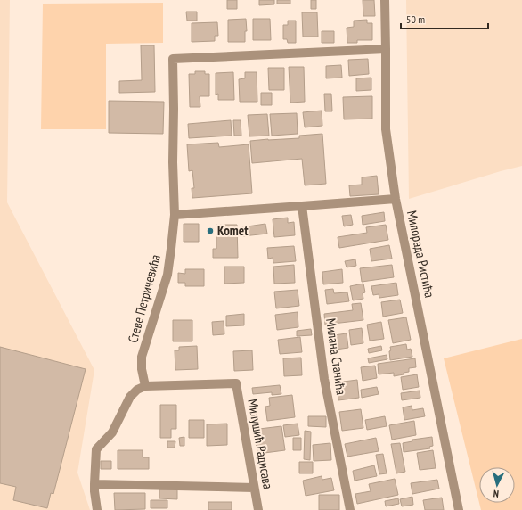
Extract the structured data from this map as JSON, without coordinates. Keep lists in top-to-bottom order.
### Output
{
  "streets": {
    "street": [
      "Милорада Ристића",
      "Стеве Петричевића",
      "Милана Станића",
      "Милушић Радисава"
    ]
  },
  "crossings": [
    ["Милорада Ристића", "Стеве Петричевића"],
    ["Стеве Петричевића", "Милушић Радисава"]
  ],
  "places": ["Komet"],
  "scale_bar": "50 m",
  "north": "bottom"
}
